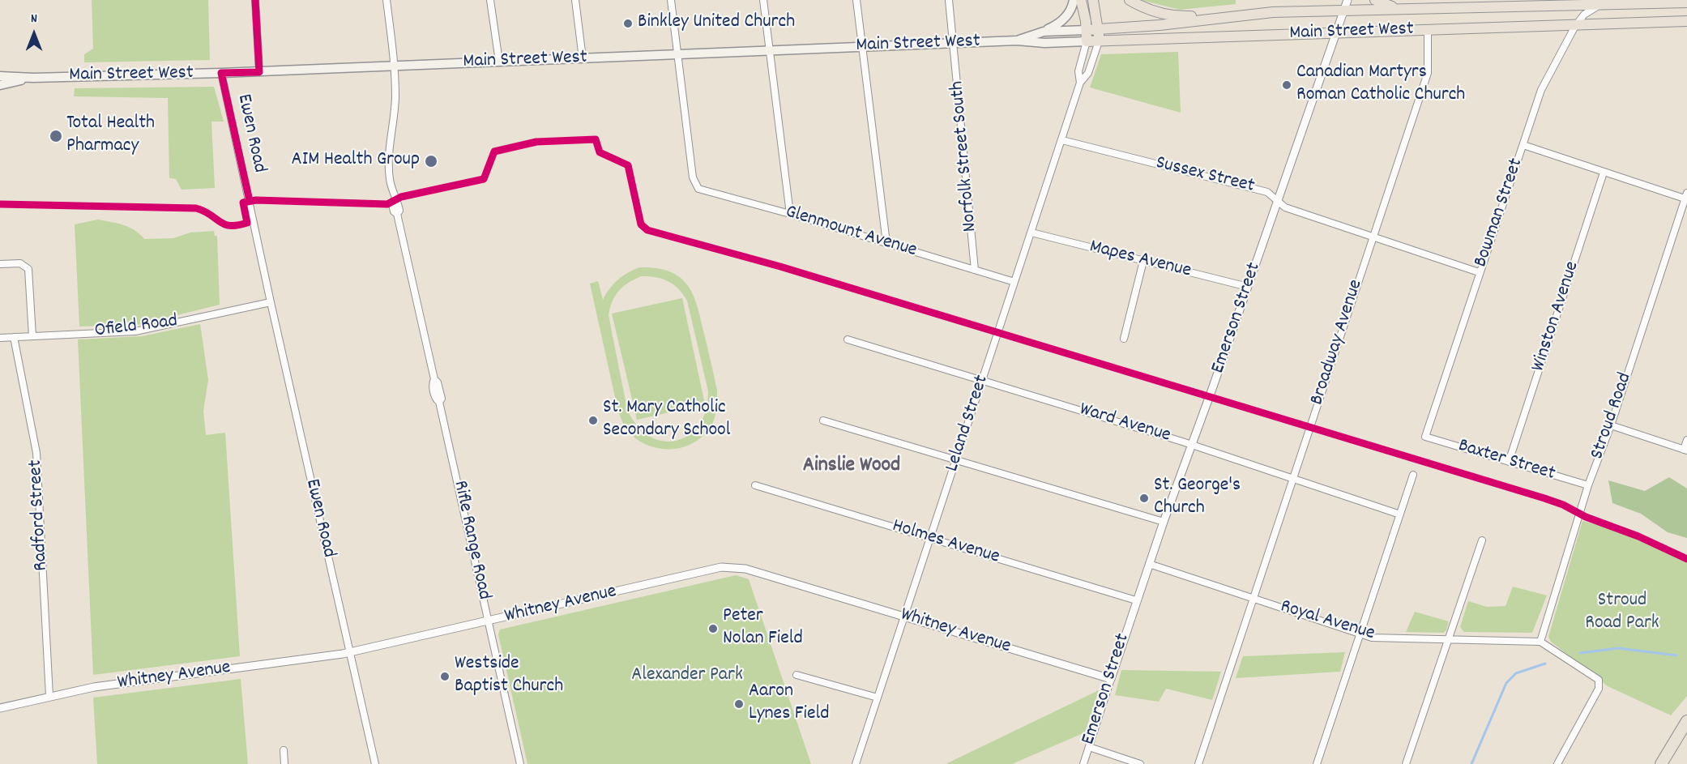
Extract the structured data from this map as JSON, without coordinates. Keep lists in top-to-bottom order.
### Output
{
  "streets": {
    "main road": ["Main Street West"],
    "street": [
      "Ewen Road",
      "Norfolk Street South",
      "Sussex Street",
      "Bowman Street",
      "Glenmount Avenue",
      "Mapes Avenue",
      "Winston Avenue",
      "Emerson Street",
      "Ofield Road",
      "Broadway Avenue",
      "Stroud Road",
      "Leland Street",
      "Ward Avenue",
      "Baxter Street",
      "Radford Street",
      "Rifle Range Road",
      "Holmes Avenue",
      "Whitney Avenue",
      "Royal Avenue"
    ]
  },
  "crossings": [
    ["Main Street West", "Ewen Road"],
    ["Main Street West", "Norfolk Street South"],
    ["Main Street West", "Bowman Street"],
    ["Main Street West", "Glenmount Avenue"],
    ["Main Street West", "Emerson Street"],
    ["Main Street West", "Broadway Avenue"],
    ["Main Street West", "Leland Street"],
    ["Main Street West", "Rifle Range Road"],
    ["Ewen Road", "Ofield Road"],
    ["Ewen Road", "Whitney Avenue"],
    ["Norfolk Street South", "Glenmount Avenue"],
    ["Sussex Street", "Bowman Street"],
    ["Sussex Street", "Emerson Street"],
    ["Sussex Street", "Broadway Avenue"],
    ["Sussex Street", "Leland Street"],
    ["Bowman Street", "Baxter Street"],
    ["Glenmount Avenue", "Leland Street"],
    ["Mapes Avenue", "Emerson Street"],
    ["Mapes Avenue", "Leland Street"],
    ["Winston Avenue", "Baxter Street"],
    ["Emerson Street", "Ward Avenue"],
    ["Emerson Street", "Holmes Avenue"],
    ["Emerson Street", "Whitney Avenue"],
    ["Emerson Street", "Royal Avenue"],
    ["Ofield Road", "Radford Street"],
    ["Broadway Avenue", "Ward Avenue"],
    ["Broadway Avenue", "Royal Avenue"],
    ["Stroud Road", "Baxter Street"],
    ["Stroud Road", "Royal Avenue"],
    ["Leland Street", "Ward Avenue"],
    ["Leland Street", "Holmes Avenue"],
    ["Leland Street", "Whitney Avenue"],
    ["Radford Street", "Whitney Avenue"],
    ["Rifle Range Road", "Whitney Avenue"]
  ],
  "districts": ["Ainslie Wood"],
  "parks": ["Stroud Road Park", "Alexander Park"],
  "places": [
    "Binkley United Church",
    "Canadian Martyrs Roman Catholic Church",
    "Total Health Pharmacy",
    "AIM Health Group",
    "St. Mary Catholic Secondary School",
    "St. George's Church",
    "Peter Nolan Field",
    "Westside Baptist Church",
    "Aaron Lynes Field"
  ],
  "north": "top"
}
